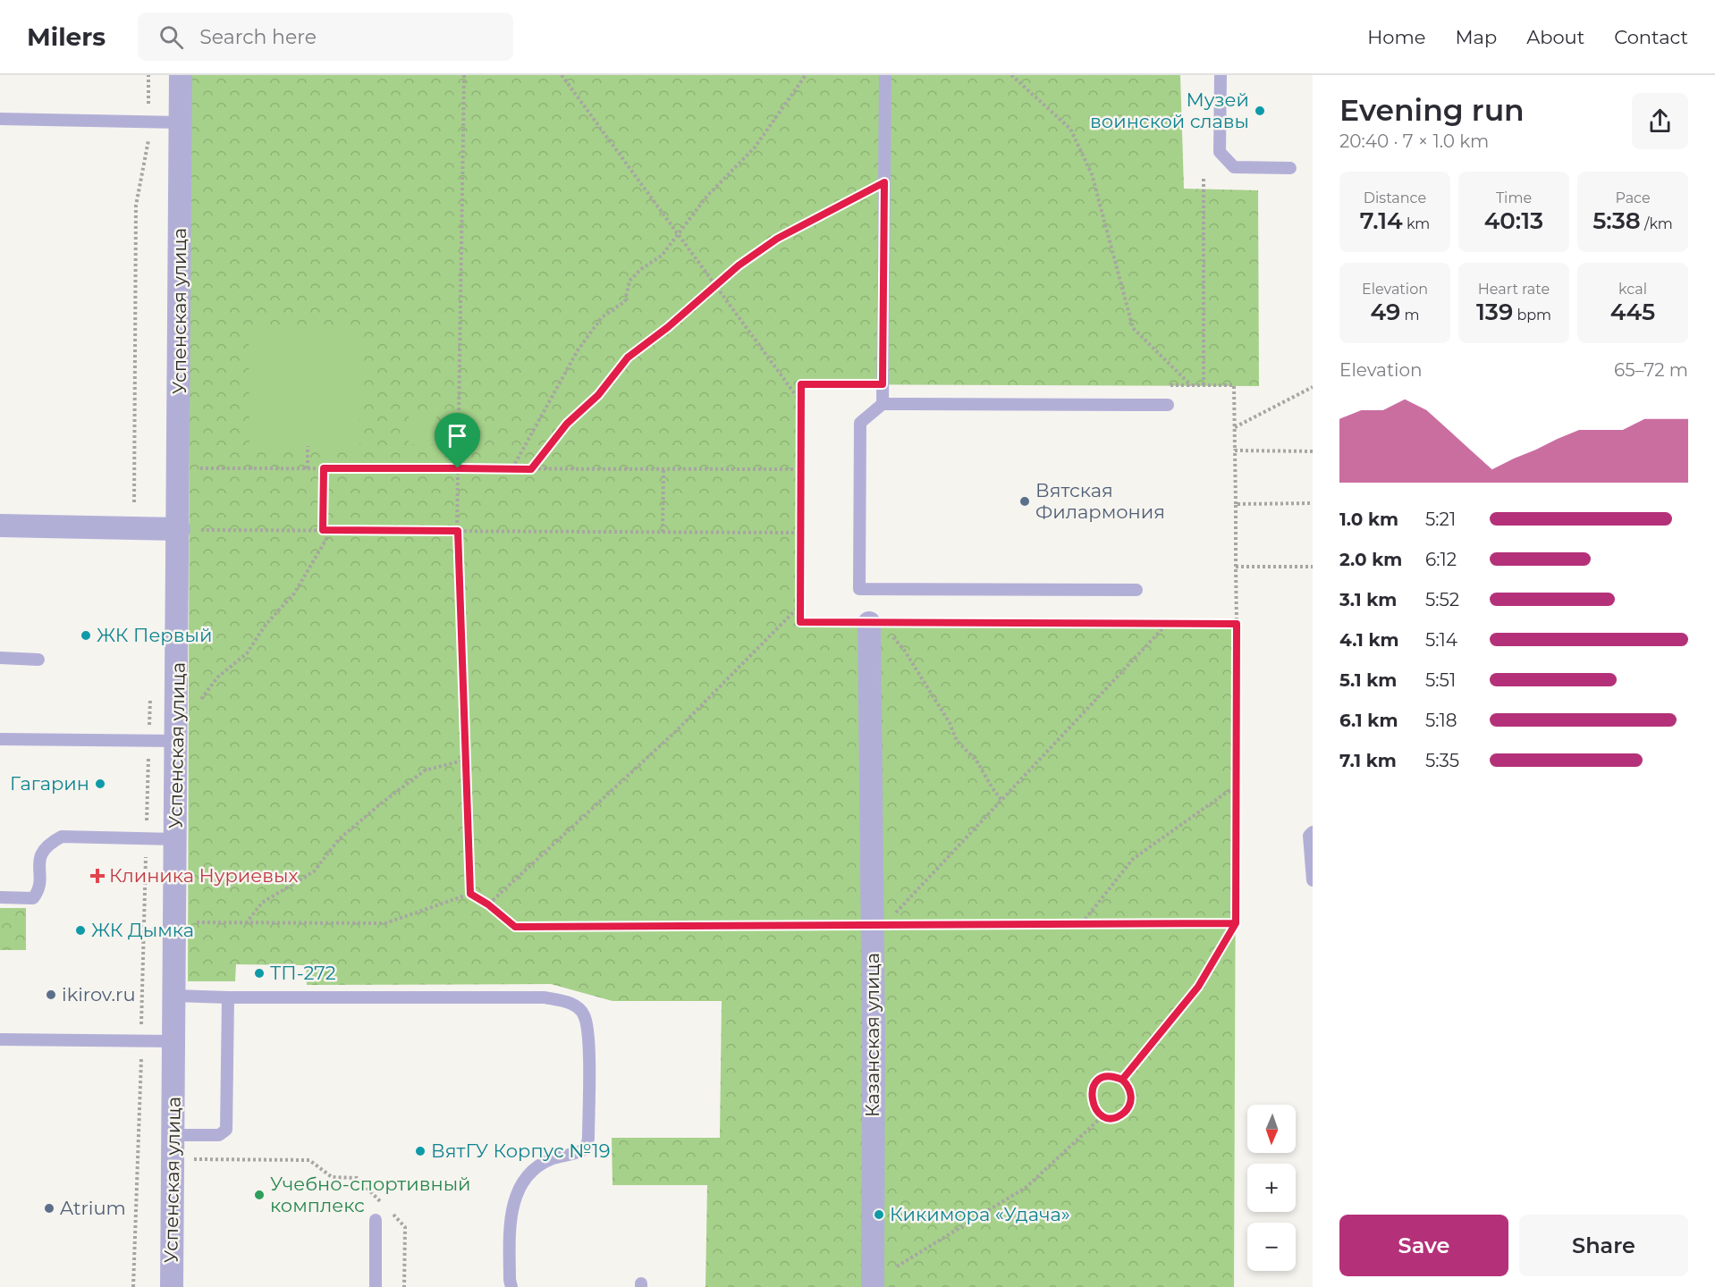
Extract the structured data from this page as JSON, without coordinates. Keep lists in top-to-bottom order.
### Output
{
  "streets": {
    "street": ["Успенская улица", "Казанская улица"]
  },
  "places": {
    "other": [
      "Музей воинской славы",
      "Вятская Филармония",
      "ЖК Первый",
      "Гагарин",
      "ЖК Дымка",
      "ТП-272",
      "ikirov.ru",
      "ВятГУ Корпус №19",
      "Учебно-спортивный комплекс",
      "Atrium",
      "Кикимора «Удача»"
    ],
    "health": ["Клиника Нуриевых"]
  },
  "north": "bottom",
  "page": {
    "header": "Milers",
    "search": "Search here",
    "nav": [
      "Home",
      "Map",
      "About",
      "Contact"
    ],
    "heading": ["Evening run", "20:40 · 7 × 1.0 km"],
    "stats": [
      ["Distance", "7.14 km"],
      ["Time", "40:13"],
      ["Pace", "5:38 /km"],
      ["Elevation", "49 m"],
      ["Heart rate", "139 bpm"],
      ["kcal", "445"]
    ],
    "chart": ["Elevation", "65–72 m"],
    "list": [
      {
        "name": "1.0 km",
        "note": "5:21"
      },
      {
        "name": "2.0 km",
        "note": "6:12"
      },
      {
        "name": "3.1 km",
        "note": "5:52"
      },
      {
        "name": "4.1 km",
        "note": "5:14"
      },
      {
        "name": "5.1 km",
        "note": "5:51"
      },
      {
        "name": "6.1 km",
        "note": "5:18"
      },
      {
        "name": "7.1 km",
        "note": "5:35"
      }
    ],
    "map_buttons": ["+", "−"],
    "buttons": ["Save", "Share"]
  }
}
